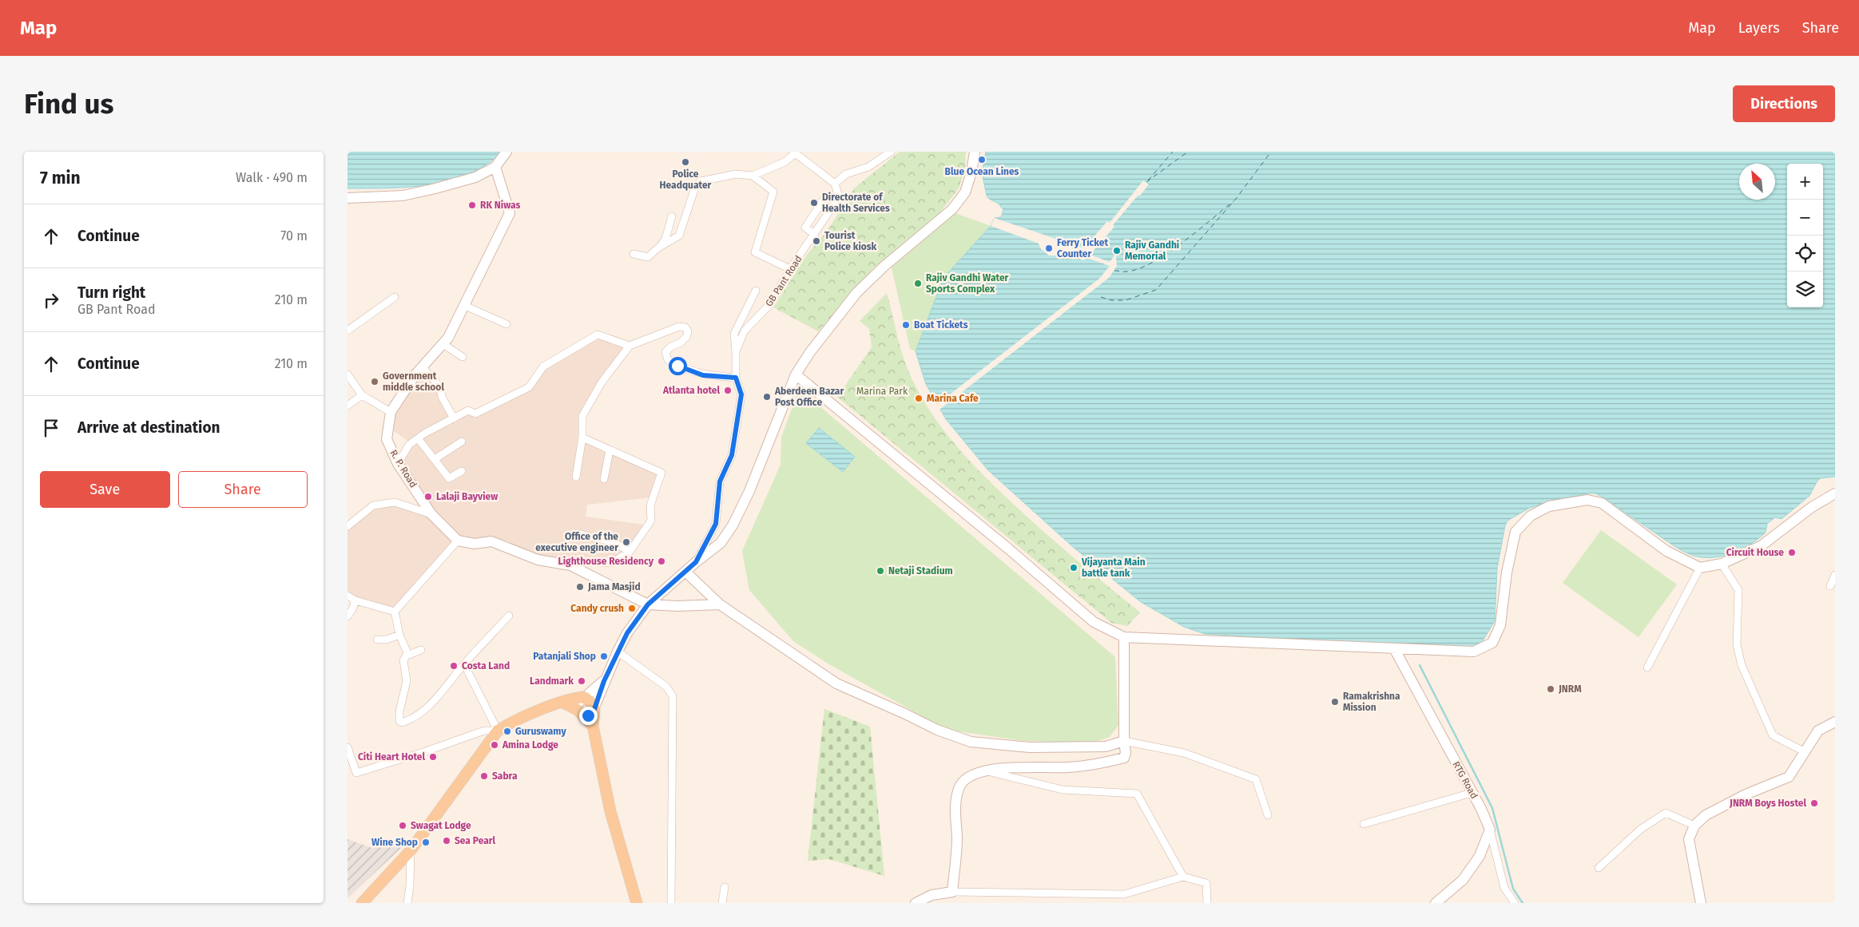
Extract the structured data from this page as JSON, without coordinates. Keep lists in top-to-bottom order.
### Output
{
  "streets": {
    "street": ["GB Pant Road", "R. P. Road", "RTG Road"]
  },
  "parks": ["Marina Park"],
  "places": [
    "Blue Ocean Lines",
    "Police Headquater",
    "Directorate of Health Services",
    "RK Niwas",
    "Tourist Police kiosk",
    "Ferry Ticket Counter",
    "Rajiv Gandhi Memorial",
    "Rajiv Gandhi Water Sports Complex",
    "Boat Tickets",
    "Government middle school",
    "Atlanta hotel",
    "Aberdeen Bazar Post Office",
    "Marina Cafe",
    "Lalaji Bayview",
    "Office of the executive engineer",
    "Circuit House",
    "Lighthouse Residency",
    "Vijayanta Main battle tank",
    "Netaji Stadium",
    "Jama Masjid",
    "Candy crush",
    "Patanjali Shop",
    "Costa Land",
    "Landmark",
    "JNRM",
    "Ramakrishna Mission",
    "Guruswamy",
    "Amina Lodge",
    "Citi Heart Hotel",
    "Sabra",
    "JNRM Boys Hostel",
    "Swagat Lodge",
    "Sea Pearl",
    "Wine Shop"
  ],
  "north": "top left",
  "page": {
    "header": "Map",
    "nav": ["Map", "Layers", "Share"],
    "buttons": [
      "Directions",
      ["Save", "Share"]
    ],
    "title": "Find us",
    "heading": ["7 min", "Walk · 490 m"],
    "map_buttons": ["+", "−"],
    "list": [
      ["Continue", "70 m"],
      ["Turn right", "GB Pant Road", "210 m"],
      ["Continue", "210 m"],
      "Arrive at destination"
    ]
  }
}
